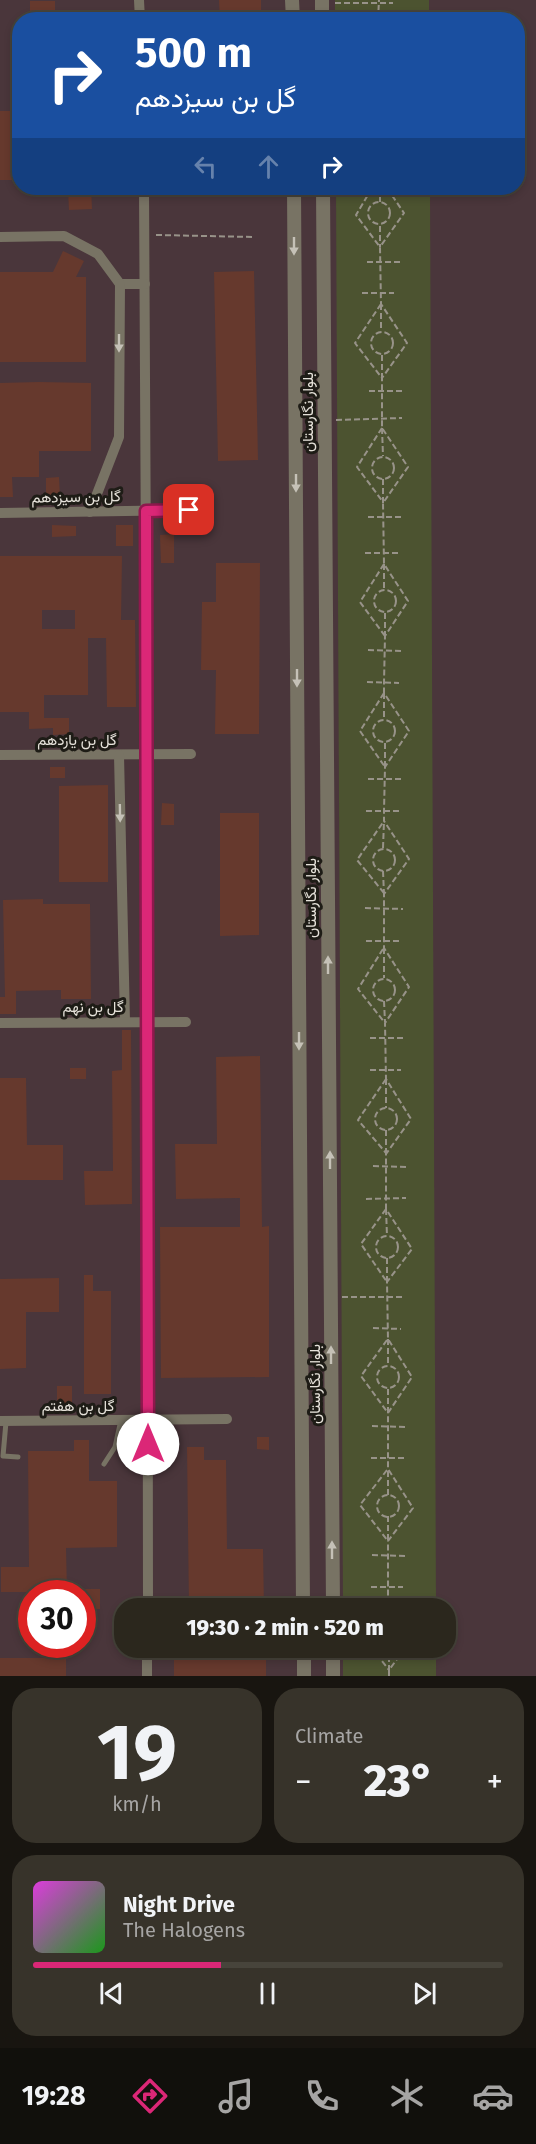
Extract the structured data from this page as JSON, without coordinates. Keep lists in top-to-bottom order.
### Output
{
  "streets": {
    "street": [
      "بلوار نگارستان",
      "گل بن سیزدهم",
      "گل بن یازدهم",
      "گل بن نهم",
      "گل بن هفتم"
    ]
  },
  "page": {
    "turn": ["500 m", "گل بن سیزدهم"],
    "limit": "30",
    "trip": "19:30 · 2 min · 520 m",
    "tile": [
      ["19", "km/h"],
      "Climate"
    ],
    "heat": ["−", "23°", "+"],
    "song": ["Night Drive", "The Halogens"],
    "tabs": "19:28"
  }
}
